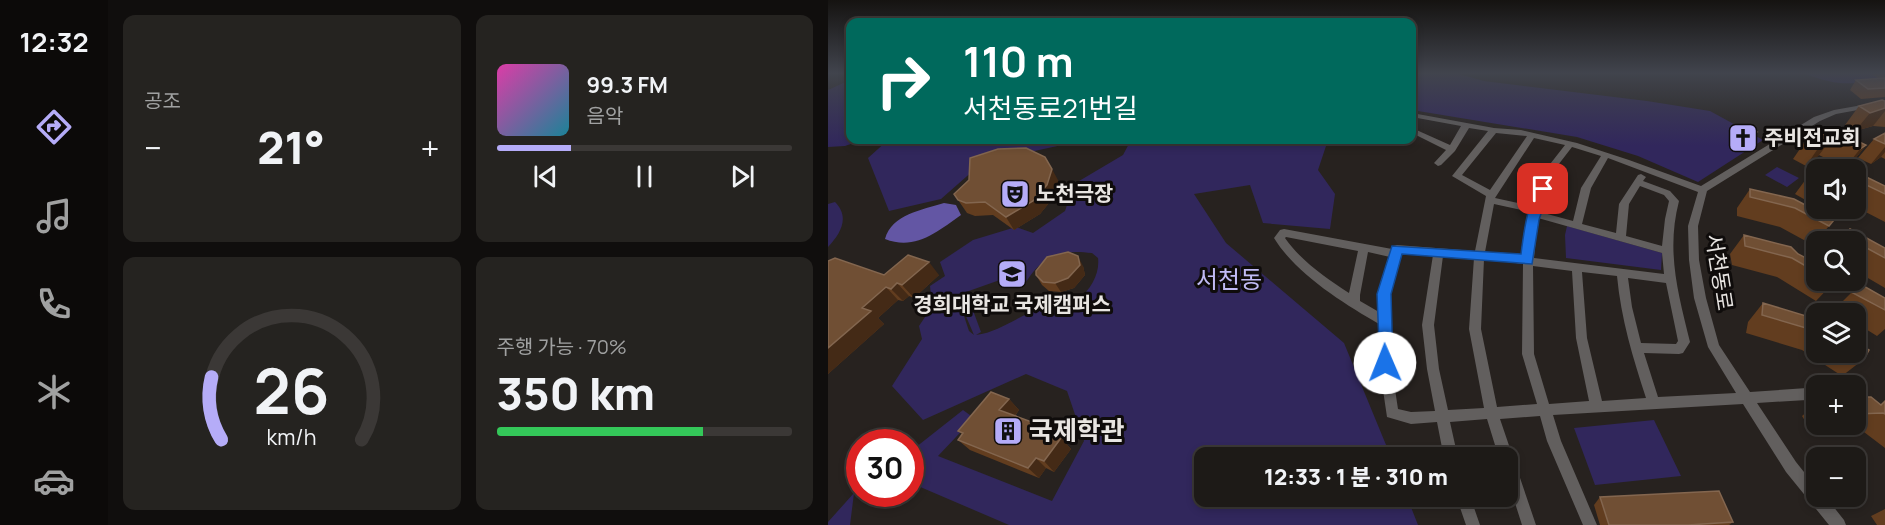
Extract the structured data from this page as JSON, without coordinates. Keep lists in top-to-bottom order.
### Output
{
  "streets": {
    "street": ["서천동로"]
  },
  "districts": ["서천동"],
  "places": {
    "church": ["주비전교회"],
    "theatre": ["노천극장"],
    "school or university": ["경희대학교 국제캠퍼스"],
    "building": ["국제학관"]
  },
  "page": {
    "tabs": "12:32",
    "tile": [
      "공조",
      ["주행 가능 · 70%", "350 km"]
    ],
    "turn": ["110 m", "서천동로21번길"],
    "song": ["99.3 FM", "음악"],
    "heat": ["−", "21°", "+"],
    "map_buttons": ["+", "−"],
    "limit": "30",
    "trip": "12:33 · 1 분 · 310 m",
    "gauge": ["26", "km/h"]
  }
}
